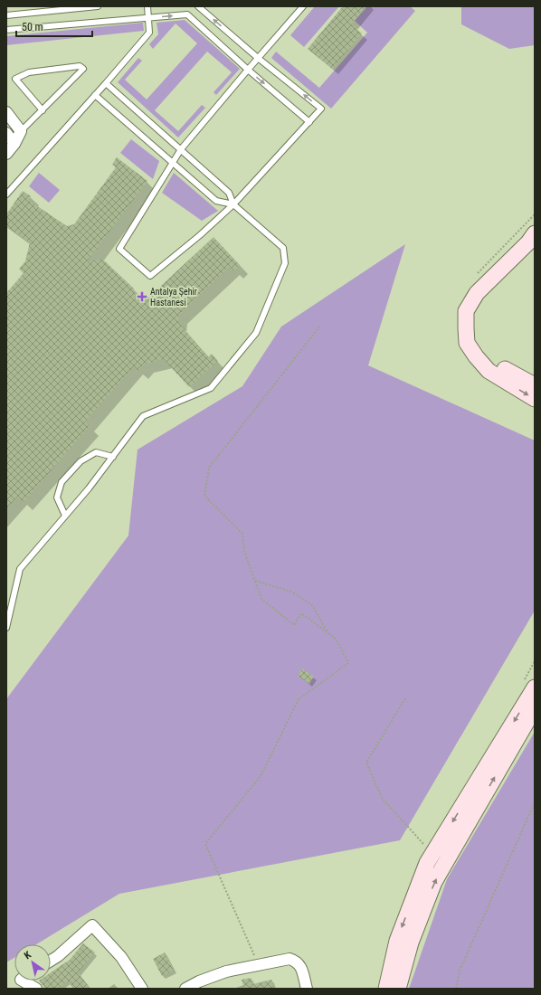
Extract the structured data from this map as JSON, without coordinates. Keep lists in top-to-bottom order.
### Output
{
  "places": {
    "health": ["Antalya Şehir Hastanesi"]
  },
  "scale_bar": "50 m",
  "north": "top left"
}
